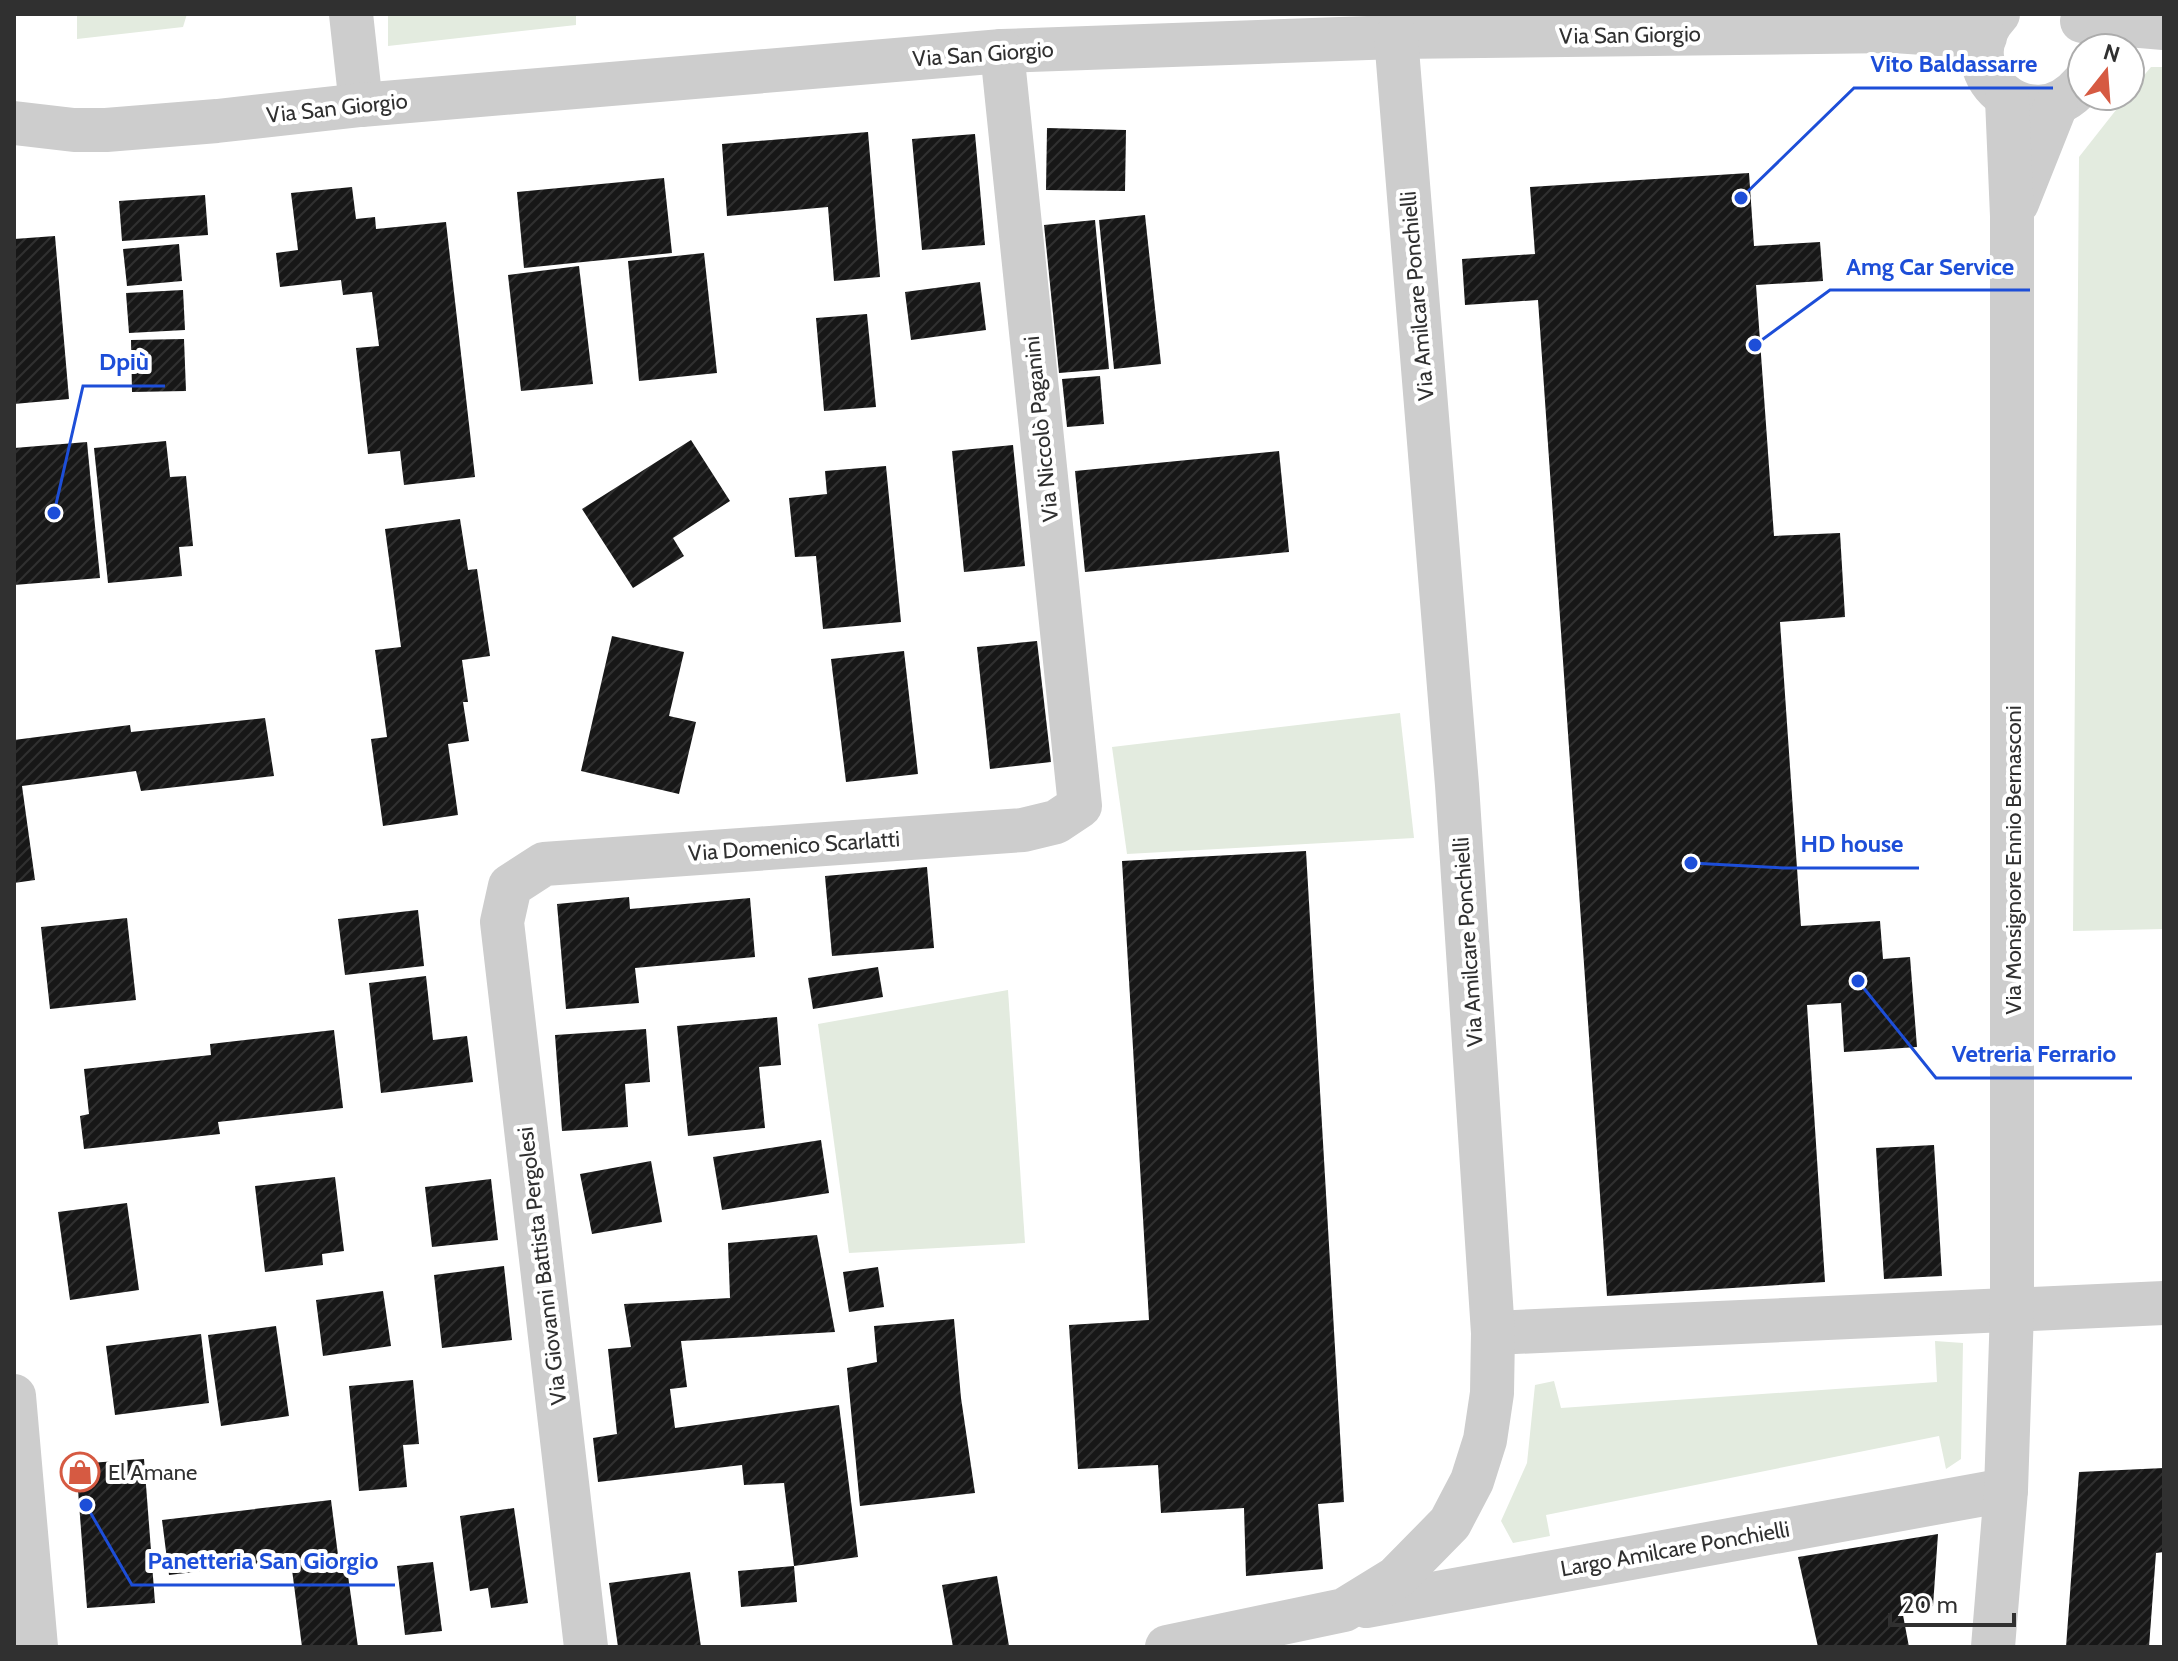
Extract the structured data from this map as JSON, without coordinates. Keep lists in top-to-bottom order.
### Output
{
  "streets": {
    "street": [
      "Via San Giorgio",
      "Via Amilcare Ponchielli",
      "Via Niccolò Paganini",
      "Via Domenico Scarlatti",
      "Via Monsignore Ennio Bernasconi",
      "Via Giovanni Battista Pergolesi",
      "Largo Amilcare Ponchielli"
    ]
  },
  "crossings": [
    ["Via San Giorgio", "Via Amilcare Ponchielli"],
    ["Via San Giorgio", "Via Niccolò Paganini"],
    ["Via San Giorgio", "Via Monsignore Ennio Bernasconi"],
    ["Via Amilcare Ponchielli", "Largo Amilcare Ponchielli"],
    ["Via Niccolò Paganini", "Via Domenico Scarlatti"],
    ["Via Domenico Scarlatti", "Via Giovanni Battista Pergolesi"],
    ["Via Monsignore Ennio Bernasconi", "Largo Amilcare Ponchielli"]
  ],
  "places": {
    "other": [
      "Vito Baldassarre",
      "Amg Car Service",
      "Dpiù",
      "HD house",
      "Vetreria Ferrario",
      "Panetteria San Giorgio"
    ],
    "shop": ["El Amane"]
  },
  "scale_bar": "20 m",
  "north": "top"
}
